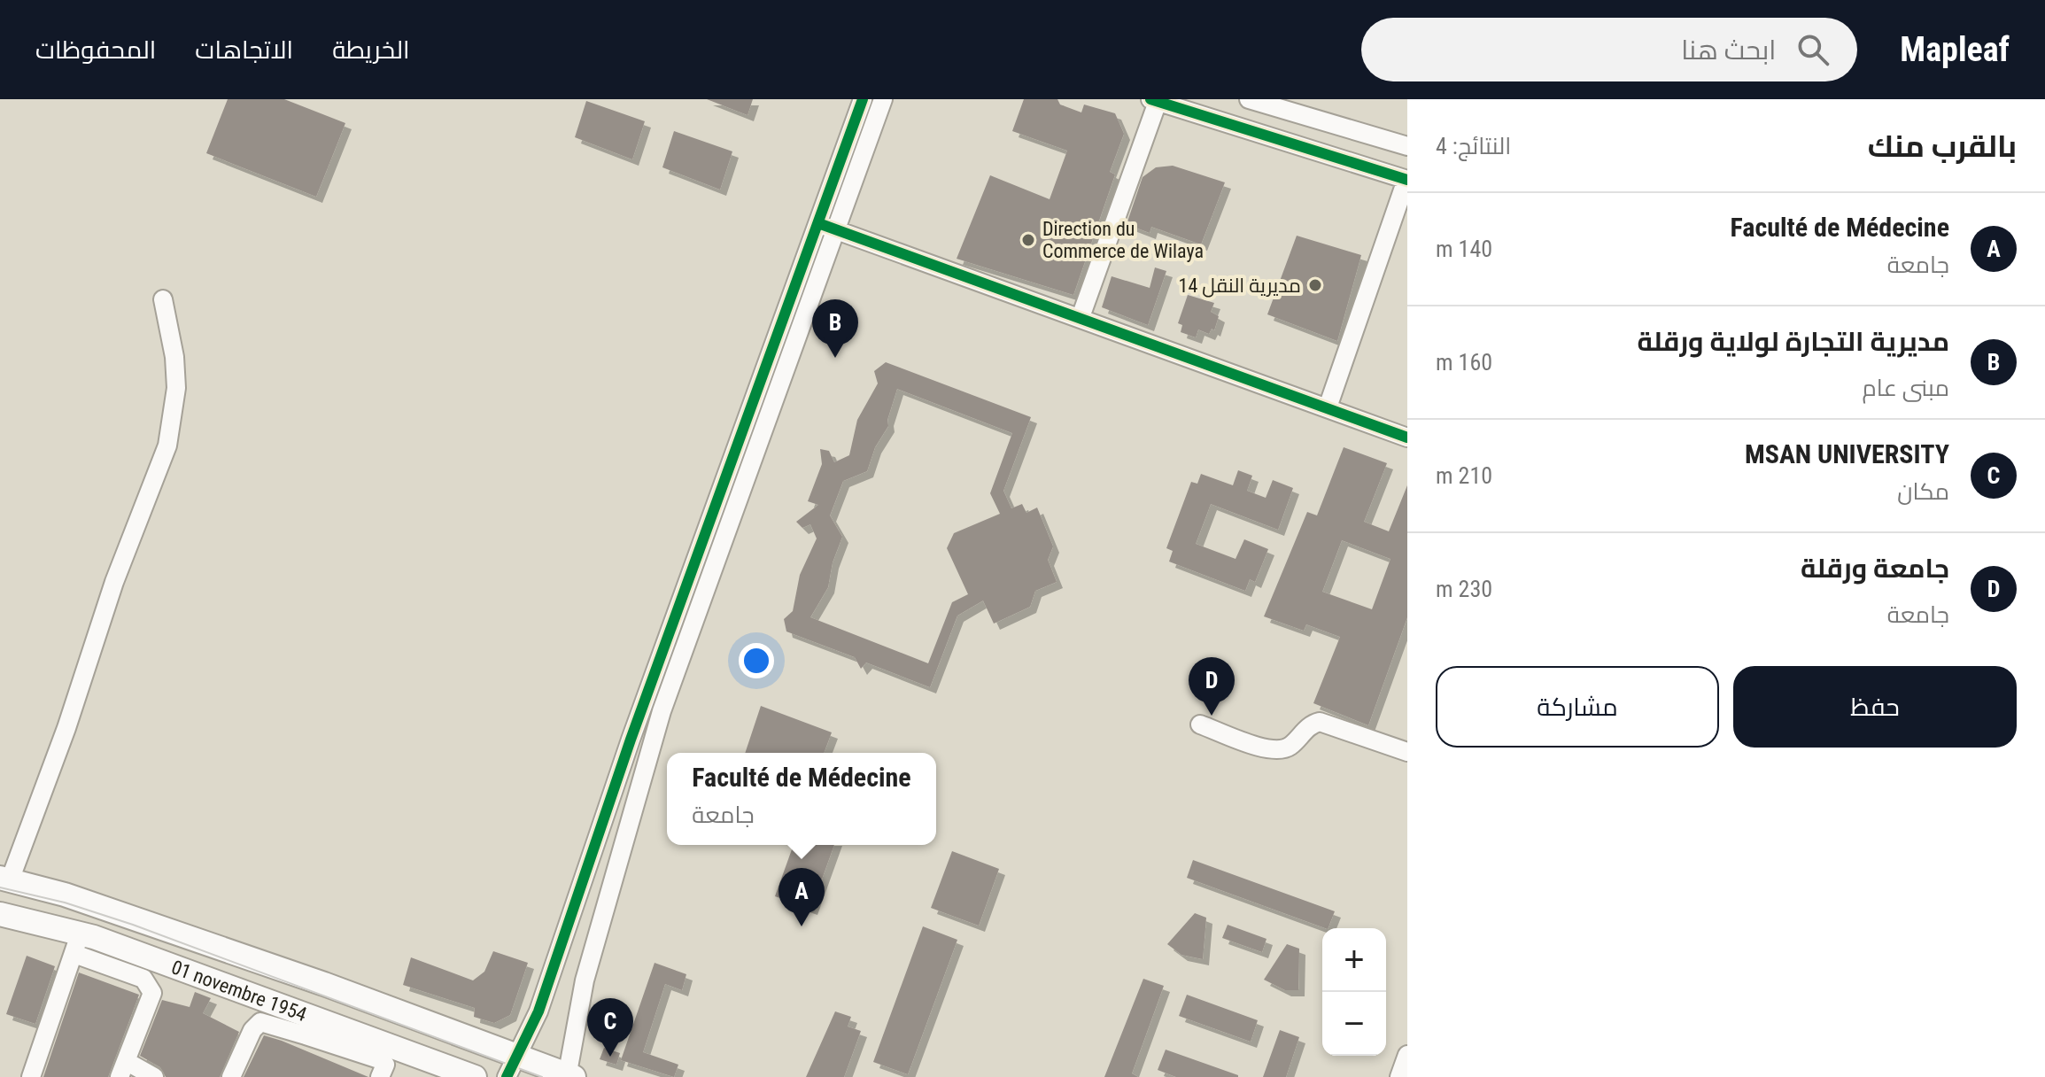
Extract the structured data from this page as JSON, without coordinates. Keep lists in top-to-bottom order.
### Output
{
  "streets": {
    "main road": ["01 novembre 1954"]
  },
  "places": ["Direction du Commerce de Wilaya", "مديرية النقل 14"],
  "page": {
    "header": "Mapleaf",
    "search": "ابحث هنا",
    "nav": ["الخريطة", "الاتجاهات", "المحفوظات"],
    "heading": ["بالقرب منك", "النتائج: 4"],
    "list": [
      {
        "mark": "A",
        "name": "Faculté de Médecine",
        "note": "جامعة",
        "value": "140 m"
      },
      {
        "mark": "B",
        "name": "مديرية التجارة لولاية ورقلة",
        "note": "مبنى عام",
        "value": "160 m"
      },
      {
        "mark": "C",
        "name": "MSAN UNIVERSITY",
        "note": "مكان",
        "value": "210 m"
      },
      {
        "mark": "D",
        "name": "جامعة ورقلة",
        "note": "جامعة",
        "value": "230 m"
      }
    ],
    "pins": [
      "B",
      "D",
      "A",
      "C"
    ],
    "buttons": ["حفظ", "مشاركة"],
    "popup": ["Faculté de Médecine", "جامعة"],
    "map_buttons": ["+", "−"]
  }
}
